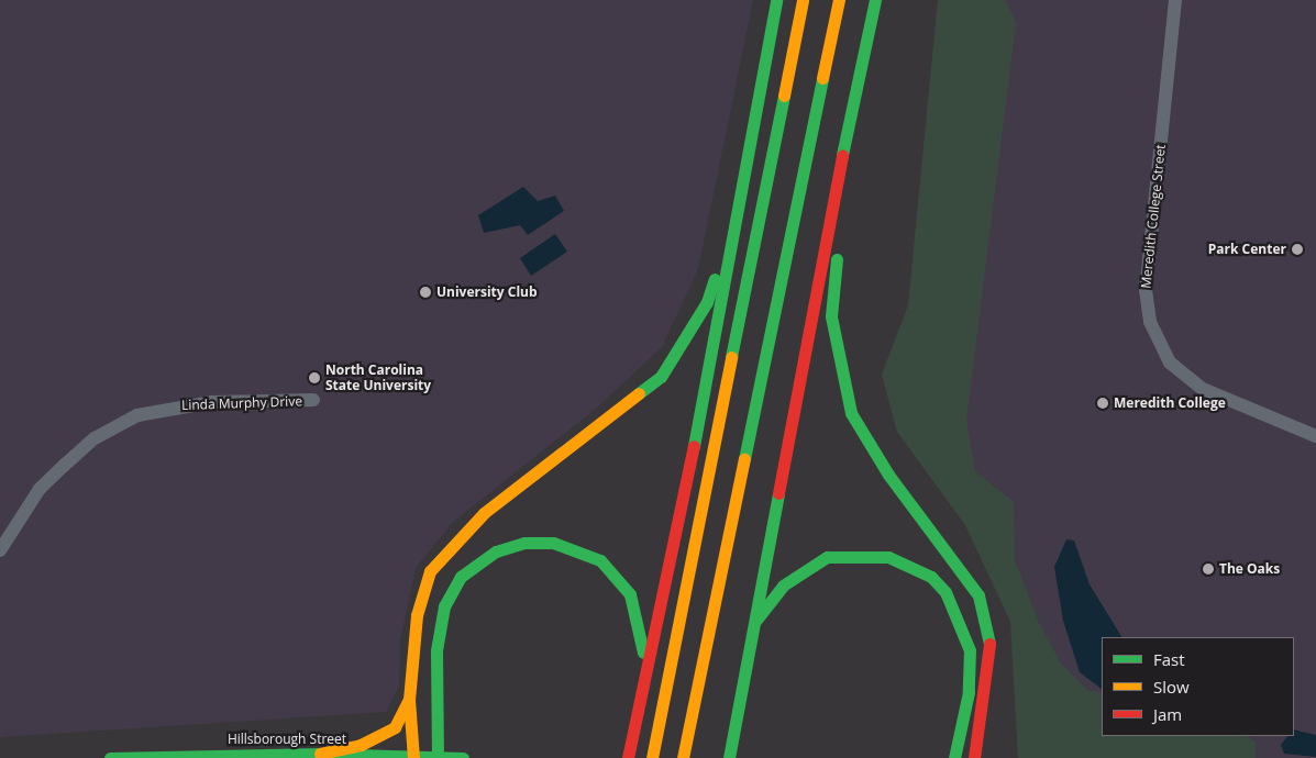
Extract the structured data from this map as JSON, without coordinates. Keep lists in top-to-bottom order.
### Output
{
  "streets": {
    "main road": ["Hillsborough Street"],
    "street": ["Meredith College Street", "Linda Murphy Drive"]
  },
  "places": [
    "Park Center",
    "University Club",
    "North Carolina State University",
    "Meredith College",
    "The Oaks"
  ],
  "legend": ["Fast", "Slow", "Jam"]
}
